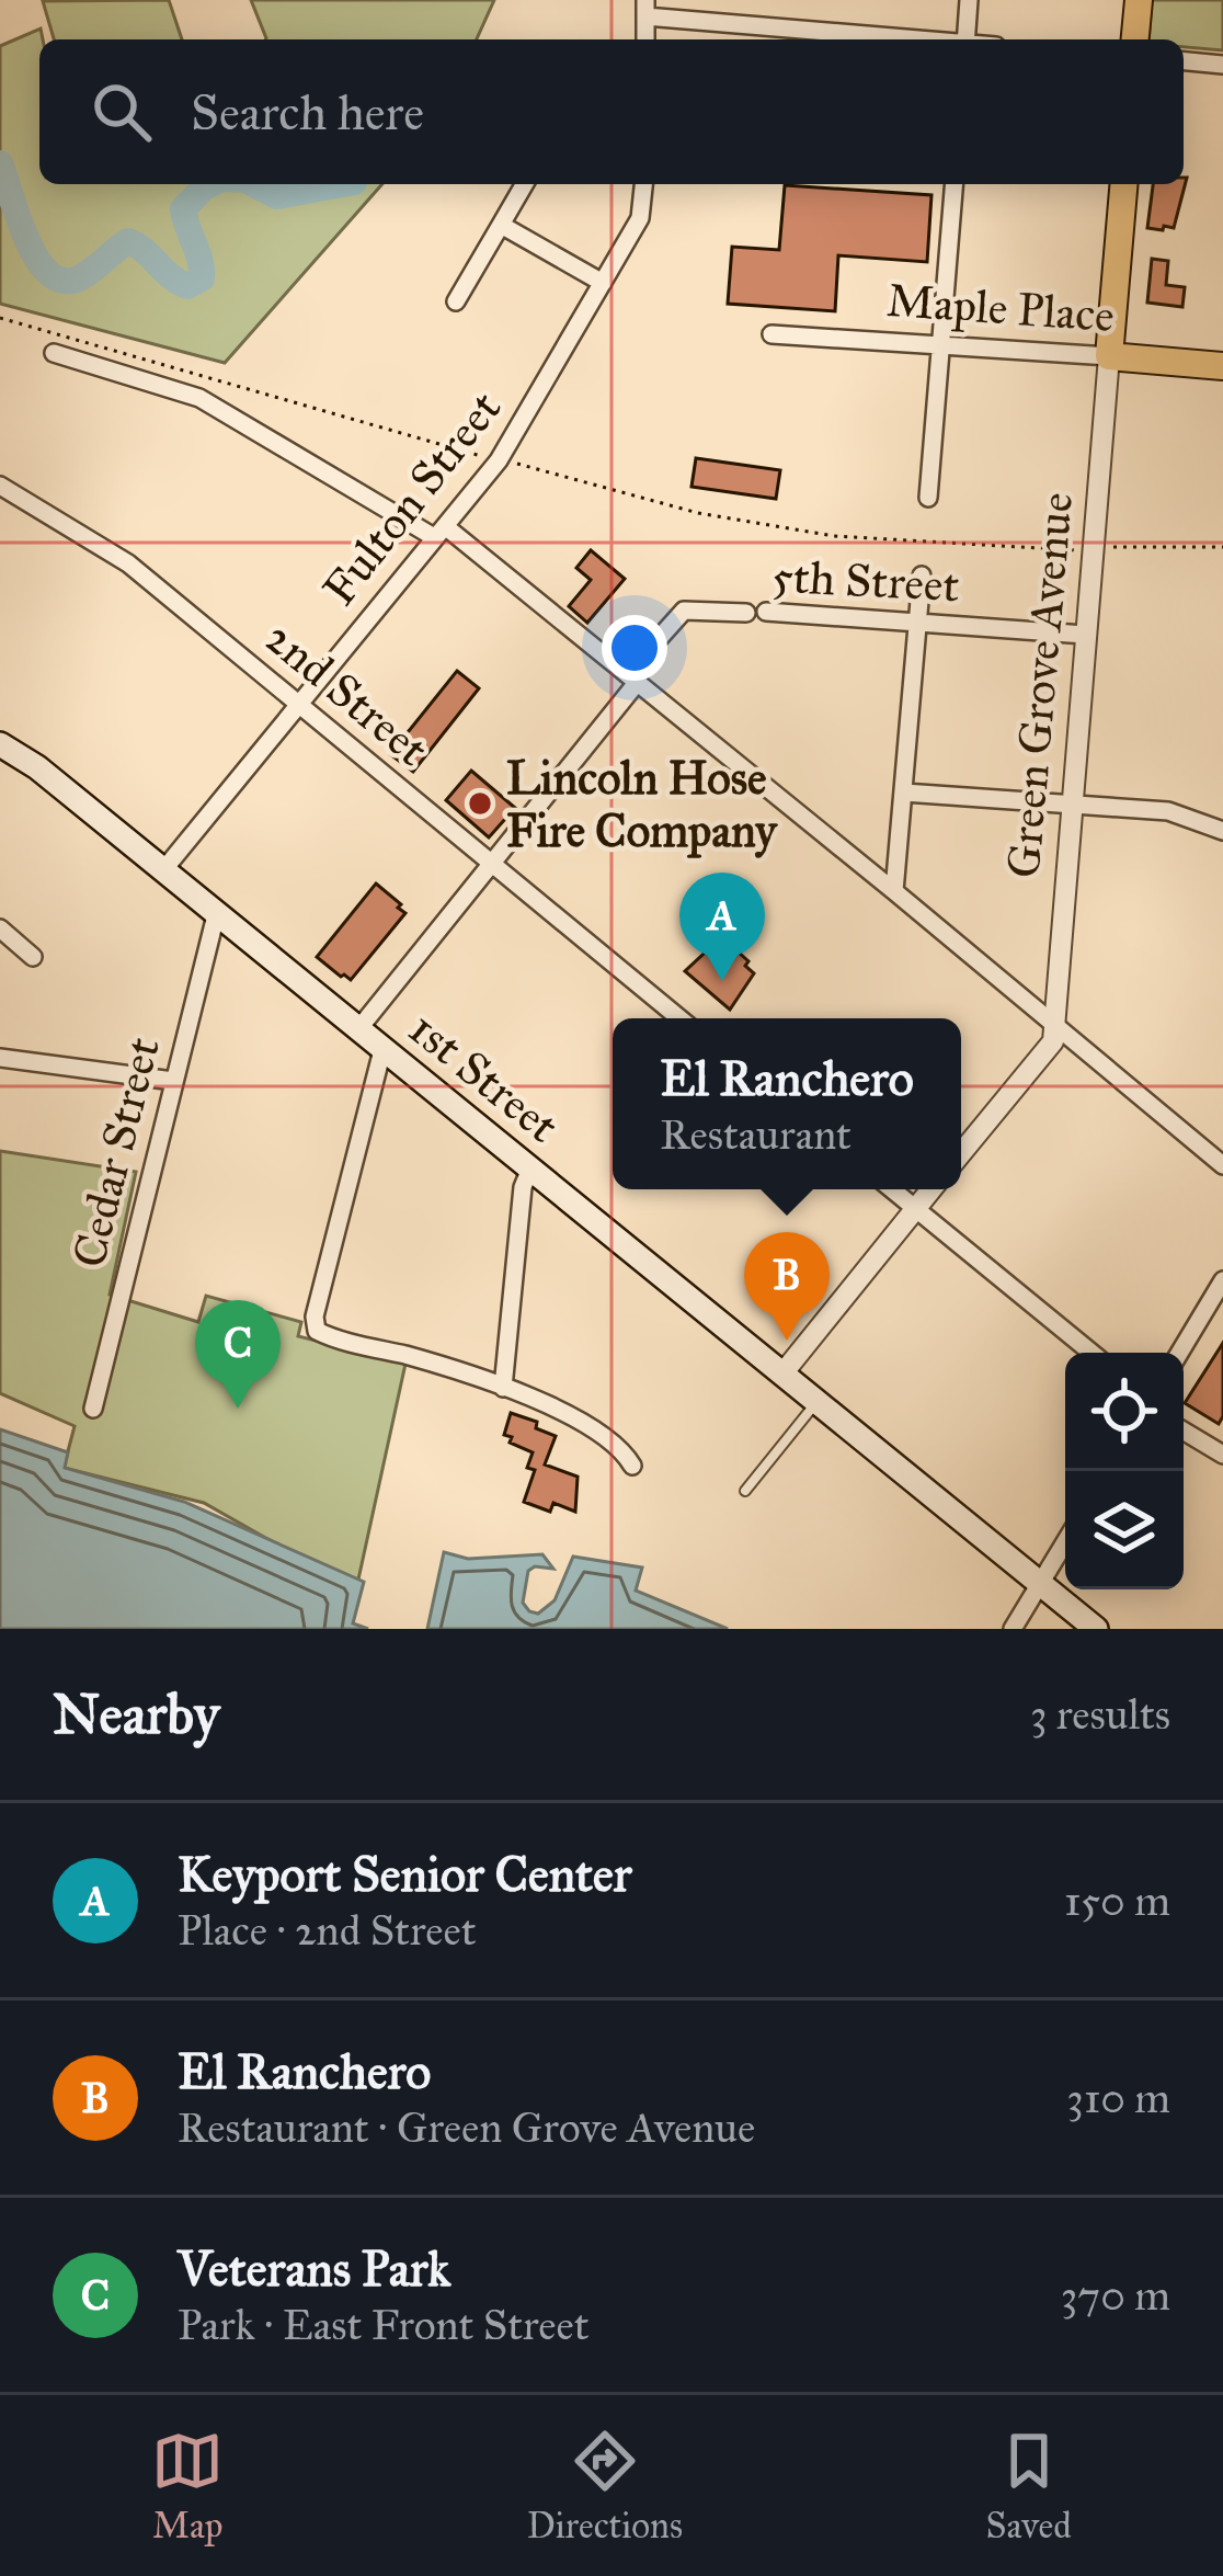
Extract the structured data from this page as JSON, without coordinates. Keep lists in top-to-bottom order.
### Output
{
  "streets": {
    "main road": ["Maple Place", "Green Grove Avenue", "1st Street"],
    "street": [
      "Fulton Street",
      "5th Street",
      "2nd Street",
      "Cedar Street"
    ]
  },
  "crossings": [
    ["Maple Place", "Green Grove Avenue"],
    ["Fulton Street", "2nd Street"],
    ["Fulton Street", "1st Street"],
    ["5th Street", "Green Grove Avenue"],
    ["1st Street", "Cedar Street"]
  ],
  "places": ["Lincoln Hose Fire Company"],
  "page": {
    "search": "Search here",
    "pins": ["A", "B", "C"],
    "popup": ["El Ranchero", "Restaurant"],
    "heading": ["Nearby", "3 results"],
    "list": [
      {
        "mark": "A",
        "name": "Keyport Senior Center",
        "note": "Place · 2nd Street",
        "value": "150 m"
      },
      {
        "mark": "B",
        "name": "El Ranchero",
        "note": "Restaurant · Green Grove Avenue",
        "value": "310 m"
      },
      {
        "mark": "C",
        "name": "Veterans Park",
        "note": "Park · East Front Street",
        "value": "370 m"
      }
    ],
    "nav": ["Map", "Directions", "Saved"]
  }
}
